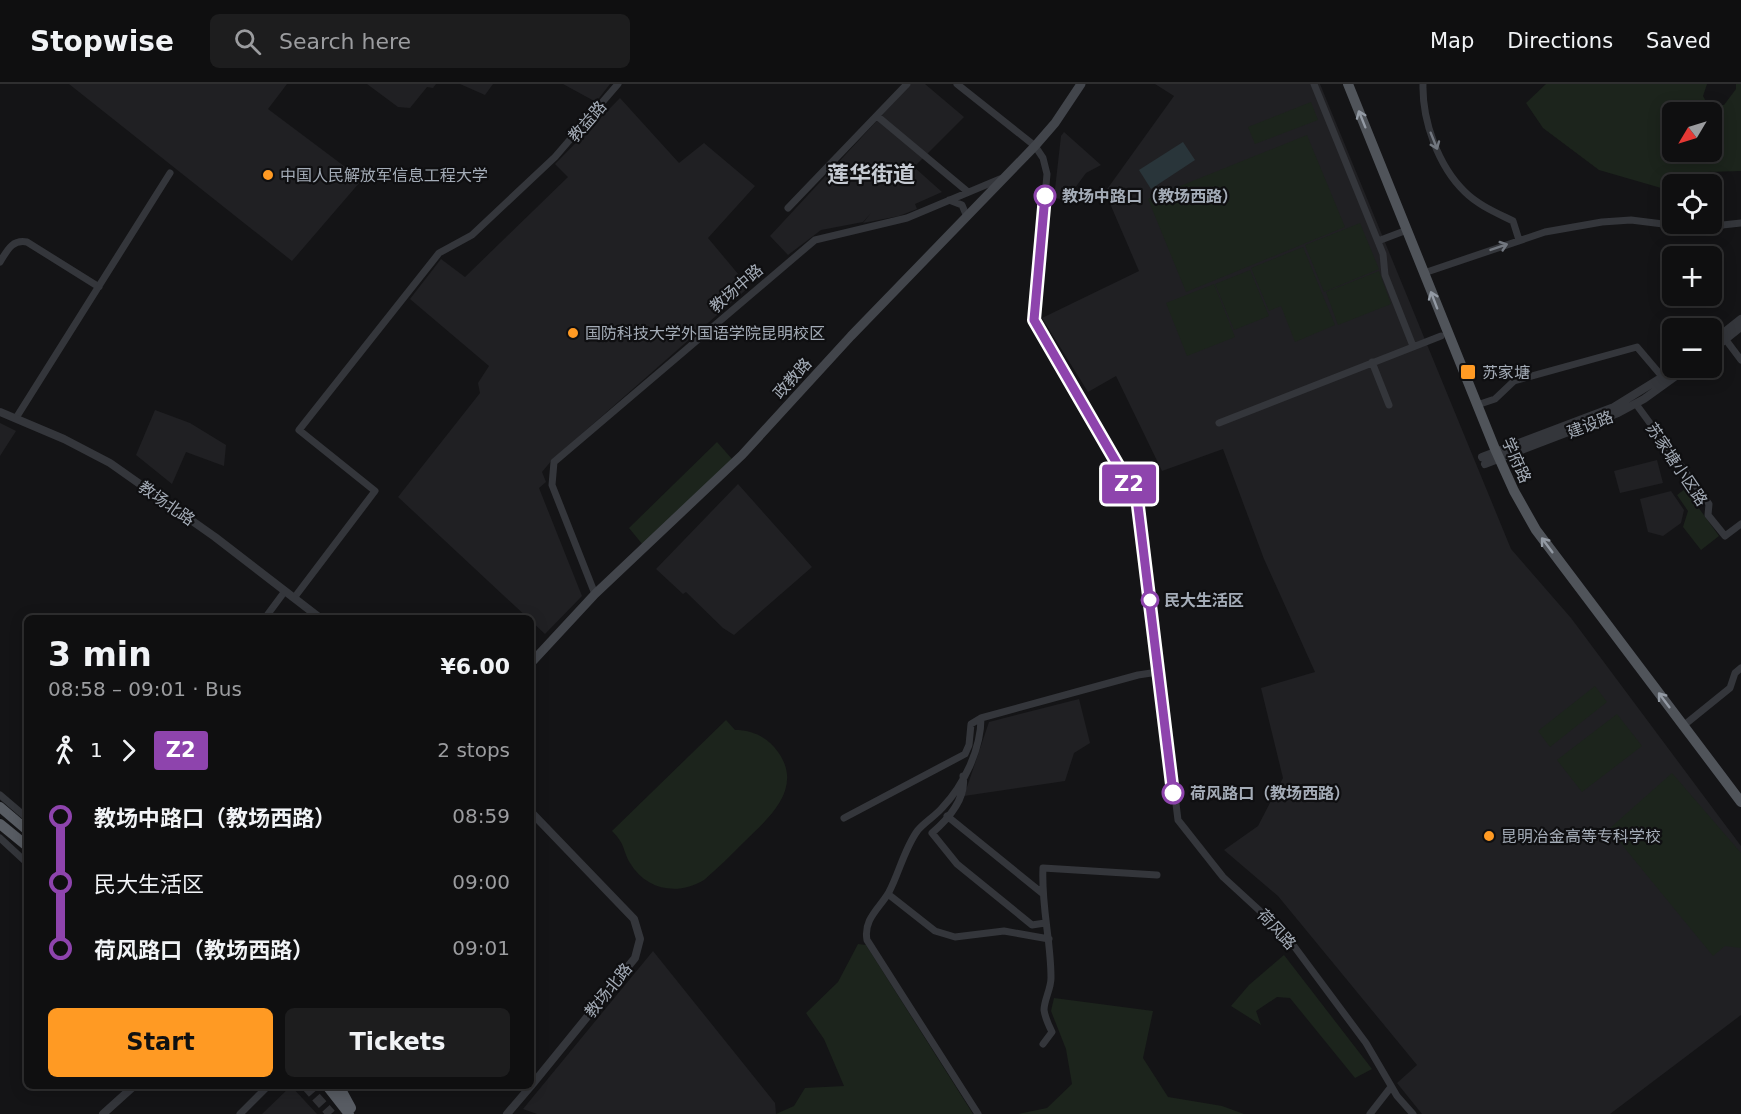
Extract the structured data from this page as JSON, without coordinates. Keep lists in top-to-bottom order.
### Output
{
  "streets": {
    "main road": ["教场中路", "政教路", "学府路"],
    "street": [
      "教益路",
      "建设路",
      "苏家塘小区路",
      "教场北路",
      "荷风路"
    ]
  },
  "crossings": [
    ["教益路", "教场北路"],
    ["教场中路", "政教路"],
    ["建设路", "学府路"],
    ["建设路", "苏家塘小区路"]
  ],
  "one_way": ["学府路"],
  "districts": ["莲华街道"],
  "places": {
    "other": [
      "中国人民解放军信息工程大学",
      "教场中路口（教场西路）",
      "国防科技大学外国语学院昆明校区",
      "民大生活区",
      "荷风路口（教场西路）",
      "昆明冶金高等专科学校"
    ],
    "transit": ["苏家塘"]
  },
  "lines": ["bus line Z2"],
  "north": "bottom left",
  "page": {
    "header": "Stopwise",
    "search": "Search here",
    "nav": ["Map", "Directions", "Saved"],
    "on_map": "Z2",
    "map_buttons": ["+", "−"],
    "heading": ["3 min", "08:58 – 09:01 · Bus", "¥6.00"],
    "legs": ["1", "Z2", "2 stops"],
    "list": [
      {
        "name": "教场中路口（教场西路）",
        "value": "08:59"
      },
      {
        "name": "民大生活区",
        "value": "09:00"
      },
      {
        "name": "荷风路口（教场西路）",
        "value": "09:01"
      }
    ],
    "buttons": ["Start", "Tickets"]
  }
}
